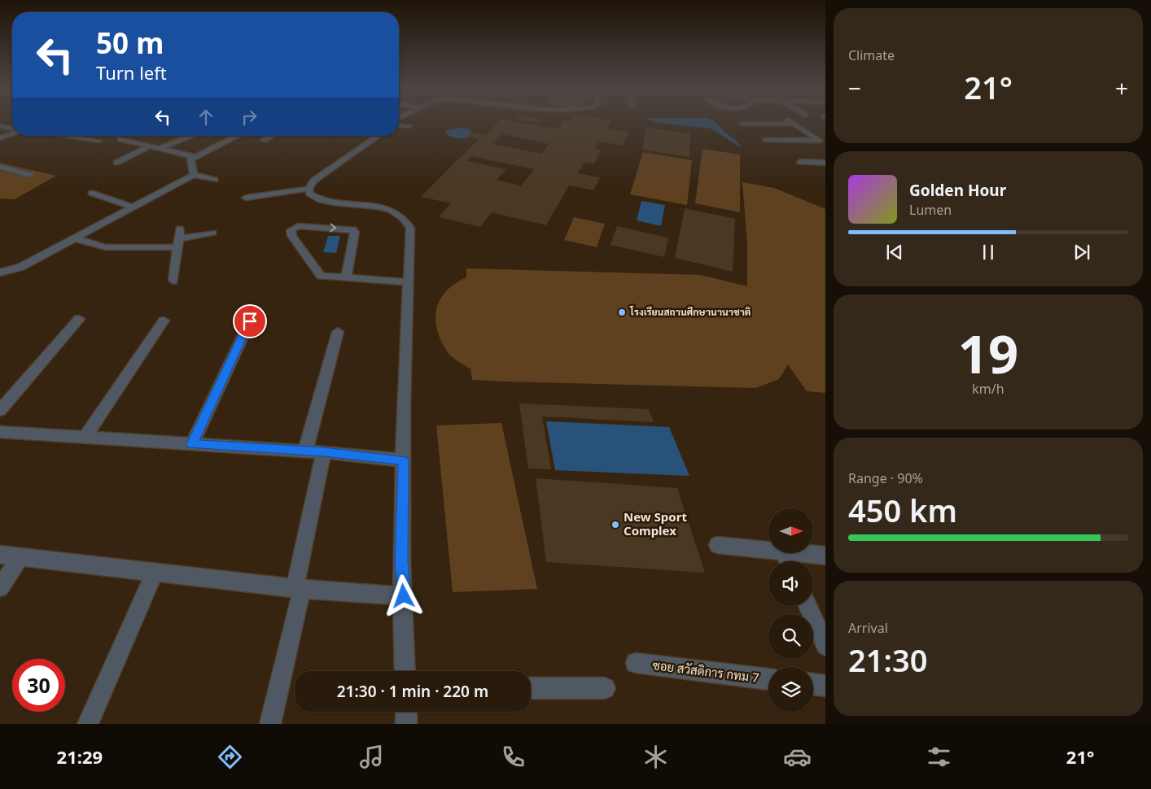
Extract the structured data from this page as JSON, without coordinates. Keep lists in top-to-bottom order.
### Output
{
  "streets": {
    "street": ["ซอย สวัสดิการ กทม 7"]
  },
  "places": ["โรงเรียนสถานศึกษานานาชาติ", "New Sport Complex"],
  "north": "right",
  "page": {
    "tile": [
      "Climate",
      ["19", "km/h"],
      ["Range · 90%", "450 km"],
      ["Arrival", "21:30"]
    ],
    "turn": ["50 m", "Turn left"],
    "heat": ["−", "21°", "+"],
    "song": ["Golden Hour", "Lumen"],
    "limit": "30",
    "trip": "21:30 · 1 min · 220 m",
    "tabs": ["21:29", "21°"]
  }
}
